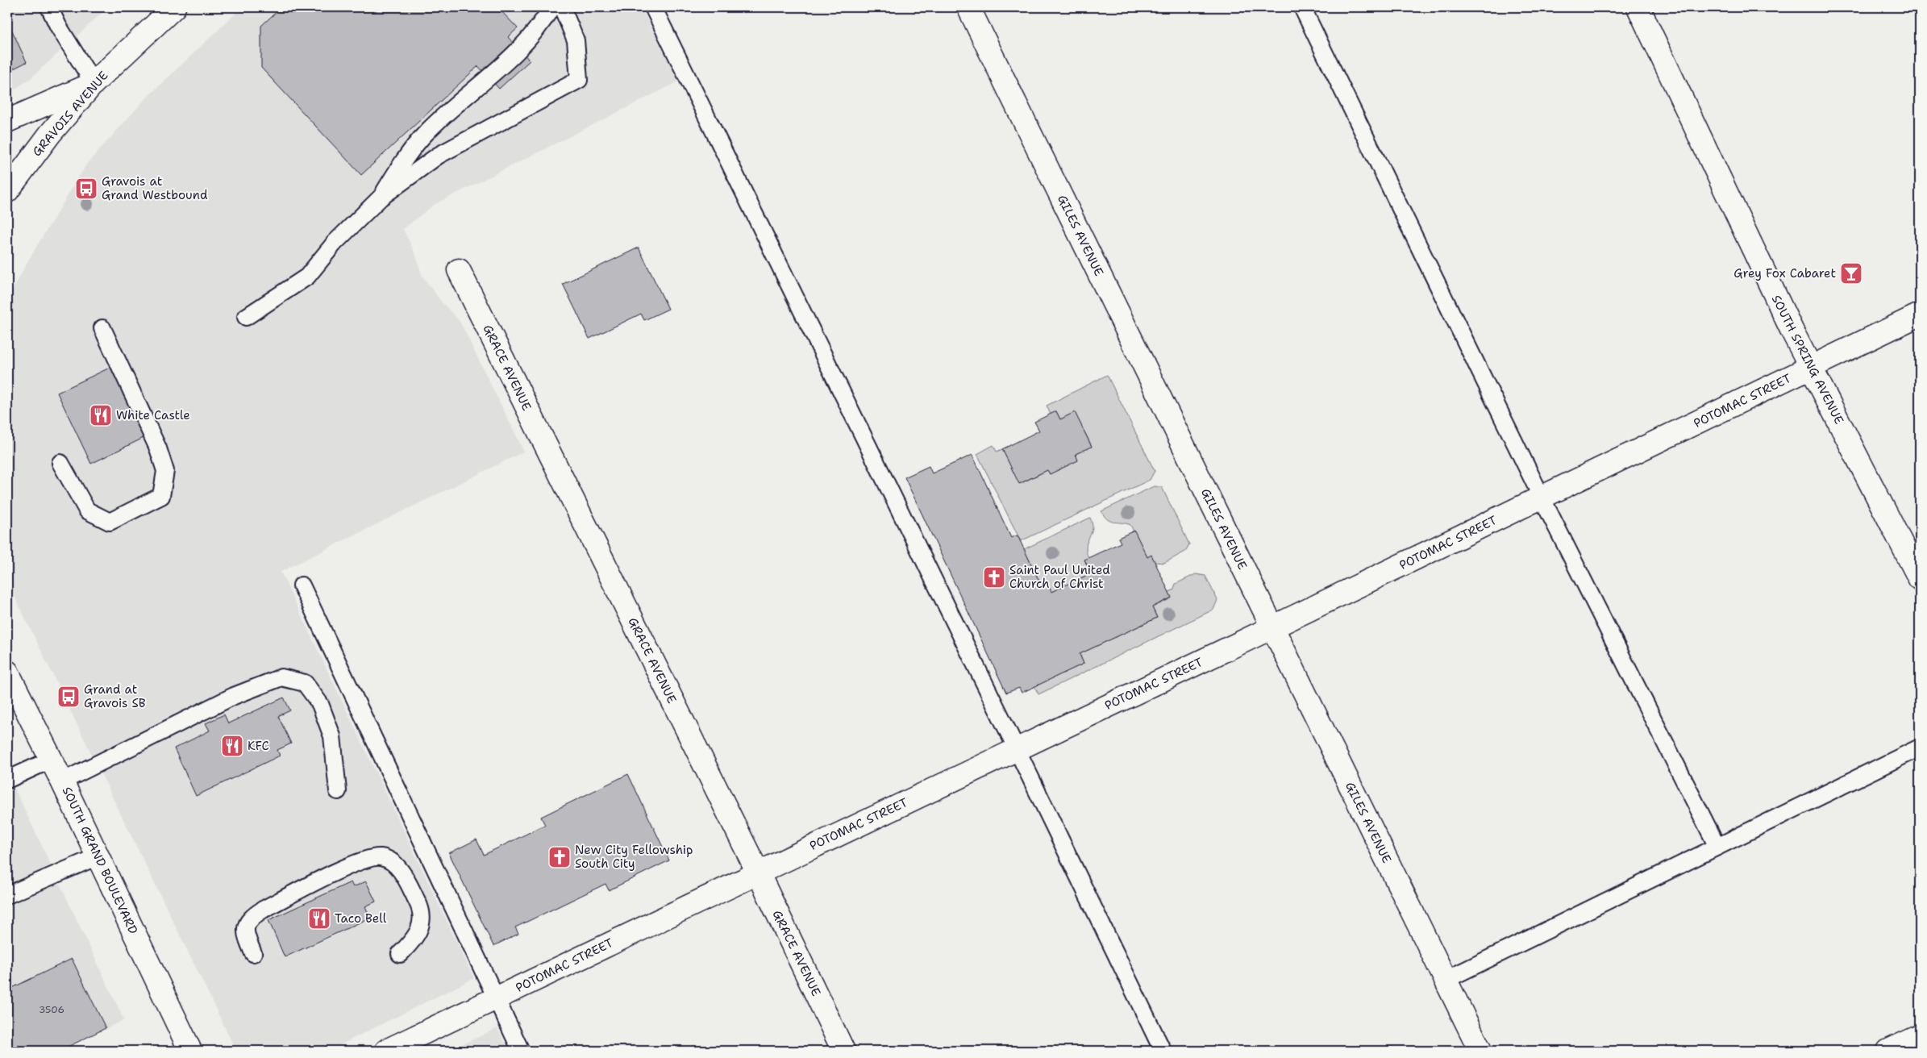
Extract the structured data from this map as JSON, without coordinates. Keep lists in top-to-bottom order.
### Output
{
  "streets": {
    "street": [
      "GRAVOIS AVENUE",
      "GILES AVENUE",
      "SOUTH SPRING AVENUE",
      "GRACE AVENUE",
      "POTOMAC STREET",
      "SOUTH GRAND BOULEVARD"
    ]
  },
  "crossings": [
    ["GILES AVENUE", "POTOMAC STREET"],
    ["SOUTH SPRING AVENUE", "POTOMAC STREET"],
    ["GRACE AVENUE", "POTOMAC STREET"]
  ],
  "places": {
    "bus stop": ["Gravois at Grand Westbound", "Grand at Gravois SB"],
    "bar": ["Grey Fox Cabaret"],
    "restaurant": ["White Castle", "KFC", "Taco Bell"],
    "church": ["Saint Paul United Church of Christ", "New City Fellowship South City"]
  },
  "house_numbers": ["3506"]
}
